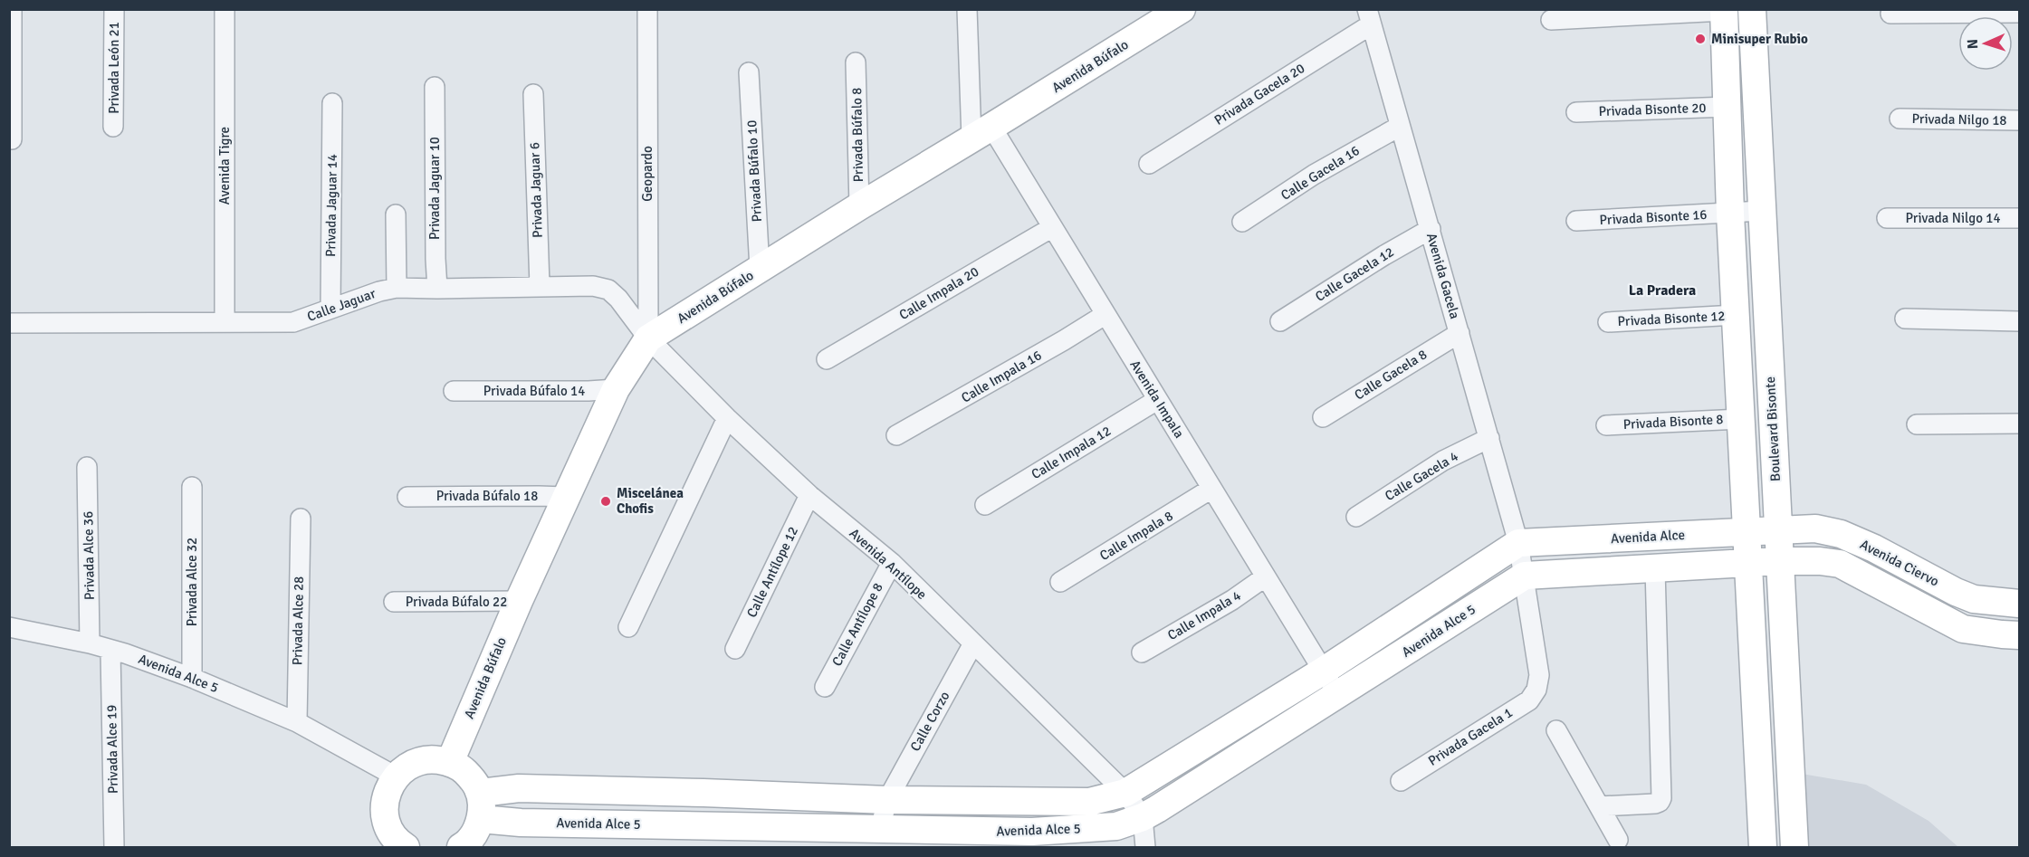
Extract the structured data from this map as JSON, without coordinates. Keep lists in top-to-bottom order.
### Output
{
  "streets": {
    "street": [
      "Avenida Búfalo",
      "Privada León 21",
      "Privada Gacela 20",
      "Privada Bisonte 20",
      "Privada Nilgo 18",
      "Privada Búfalo 8",
      "Avenida Tigre",
      "Privada Búfalo 10",
      "Calle Gacela 16",
      "Geopardo",
      "Privada Jaguar 10",
      "Privada Jaguar 6",
      "Privada Jaguar 14",
      "Privada Bisonte 16",
      "Privada Nilgo 14",
      "Calle Gacela 12",
      "Avenida Gacela",
      "Calle Impala 20",
      "Calle Jaguar",
      "Privada Bisonte 12",
      "Calle Gacela 8",
      "Calle Impala 16",
      "Privada Búfalo 14",
      "Avenida Impala",
      "Privada Bisonte 8",
      "Boulevard Bisonte",
      "Calle Impala 12",
      "Calle Gacela 4",
      "Privada Búfalo 18",
      "Calle Impala 8",
      "Avenida Alce",
      "Privada Alce 36",
      "Avenida Ciervo",
      "Avenida Antílope",
      "Calle Antílope 12",
      "Privada Alce 32",
      "Privada Búfalo 22",
      "Calle Impala 4",
      "Privada Alce 28",
      "Calle Antílope 8",
      "Avenida Alce 5",
      "Calle Corzo",
      "Privada Gacela 1",
      "Privada Alce 19"
    ]
  },
  "crossings": [
    ["Avenida Búfalo", "Privada Búfalo 8"],
    ["Avenida Búfalo", "Privada Búfalo 10"],
    ["Avenida Búfalo", "Geopardo"],
    ["Avenida Búfalo", "Calle Jaguar"],
    ["Avenida Búfalo", "Privada Búfalo 14"],
    ["Avenida Búfalo", "Avenida Impala"],
    ["Avenida Búfalo", "Privada Búfalo 18"],
    ["Avenida Búfalo", "Avenida Antílope"],
    ["Avenida Búfalo", "Privada Búfalo 22"],
    ["Privada Gacela 20", "Avenida Gacela"],
    ["Avenida Tigre", "Calle Jaguar"],
    ["Calle Gacela 16", "Avenida Gacela"],
    ["Geopardo", "Calle Jaguar"],
    ["Geopardo", "Avenida Antílope"],
    ["Privada Jaguar 10", "Calle Jaguar"],
    ["Privada Jaguar 6", "Calle Jaguar"],
    ["Privada Jaguar 14", "Calle Jaguar"],
    ["Privada Bisonte 16", "Boulevard Bisonte"],
    ["Calle Gacela 12", "Avenida Gacela"],
    ["Avenida Gacela", "Calle Gacela 8"],
    ["Avenida Gacela", "Calle Gacela 4"],
    ["Avenida Gacela", "Avenida Alce"],
    ["Avenida Gacela", "Avenida Alce 5"],
    ["Avenida Gacela", "Privada Gacela 1"],
    ["Calle Impala 20", "Avenida Impala"],
    ["Calle Jaguar", "Avenida Antílope"],
    ["Calle Impala 16", "Avenida Impala"],
    ["Avenida Impala", "Calle Impala 12"],
    ["Avenida Impala", "Calle Impala 8"],
    ["Avenida Impala", "Calle Impala 4"],
    ["Avenida Impala", "Avenida Alce 5"],
    ["Boulevard Bisonte", "Avenida Alce"],
    ["Boulevard Bisonte", "Avenida Ciervo"],
    ["Avenida Alce", "Avenida Ciervo"],
    ["Avenida Alce", "Avenida Alce 5"],
    ["Privada Alce 36", "Avenida Alce 5"],
    ["Avenida Antílope", "Calle Antílope 12"],
    ["Avenida Antílope", "Calle Antílope 8"],
    ["Avenida Antílope", "Avenida Alce 5"],
    ["Avenida Antílope", "Calle Corzo"],
    ["Privada Alce 32", "Avenida Alce 5"],
    ["Privada Alce 28", "Avenida Alce 5"],
    ["Avenida Alce 5", "Calle Corzo"],
    ["Avenida Alce 5", "Privada Alce 19"]
  ],
  "districts": ["La Pradera"],
  "places": ["Minisuper Rubio", "Miscelánea Chofis"],
  "north": "left"
}
